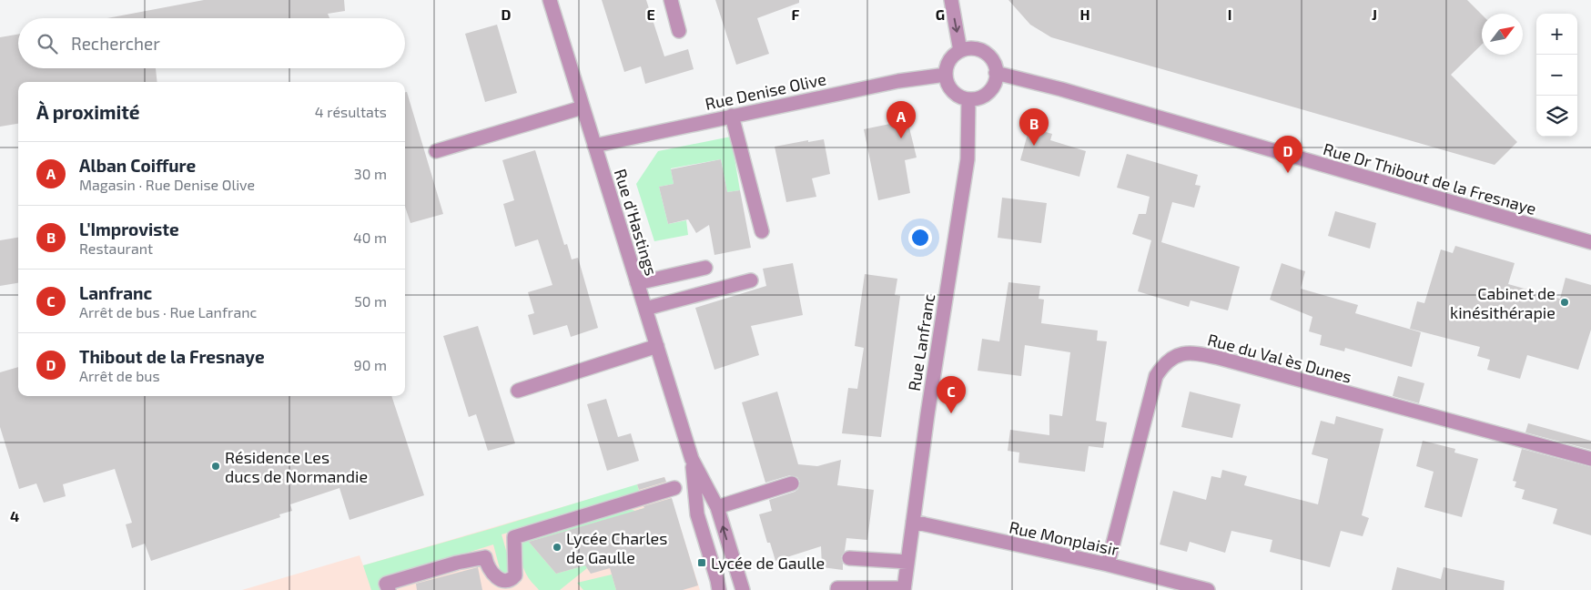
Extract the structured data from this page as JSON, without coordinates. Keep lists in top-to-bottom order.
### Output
{
  "streets": {
    "street": [
      "Rue Denise Olive",
      "Rue Dr Thibout de la Fresnaye",
      "Rue d'Hastings",
      "Rue Lanfranc",
      "Rue du Val ès Dunes",
      "Rue Monplaisir"
    ]
  },
  "crossings": [
    ["Rue Denise Olive", "Rue Dr Thibout de la Fresnaye"],
    ["Rue Denise Olive", "Rue d'Hastings"],
    ["Rue Denise Olive", "Rue Lanfranc"],
    ["Rue Dr Thibout de la Fresnaye", "Rue Lanfranc"],
    ["Rue Lanfranc", "Rue Monplaisir"],
    ["Rue du Val ès Dunes", "Rue Monplaisir"]
  ],
  "places": {
    "other": ["Cabinet de kinésithérapie", "Résidence Les ducs de Normandie", "Lycée Charles de Gaulle"],
    "transit": ["Lycée de Gaulle"]
  },
  "north": "top right",
  "page": {
    "map_buttons": ["+", "−"],
    "search": "Rechercher",
    "heading": ["À proximité", "4 résultats"],
    "pins": [
      "A",
      "B",
      "D",
      "C"
    ],
    "list": [
      {
        "mark": "A",
        "name": "Alban Coiffure",
        "note": "Magasin · Rue Denise Olive",
        "value": "30 m"
      },
      {
        "mark": "B",
        "name": "L'Improviste",
        "note": "Restaurant",
        "value": "40 m"
      },
      {
        "mark": "C",
        "name": "Lanfranc",
        "note": "Arrêt de bus · Rue Lanfranc",
        "value": "50 m"
      },
      {
        "mark": "D",
        "name": "Thibout de la Fresnaye",
        "note": "Arrêt de bus",
        "value": "90 m"
      }
    ]
  },
  "grid": {
    "columns": [
      "D",
      "E",
      "F",
      "G",
      "H",
      "I",
      "J"
    ],
    "rows": ["4"]
  }
}
